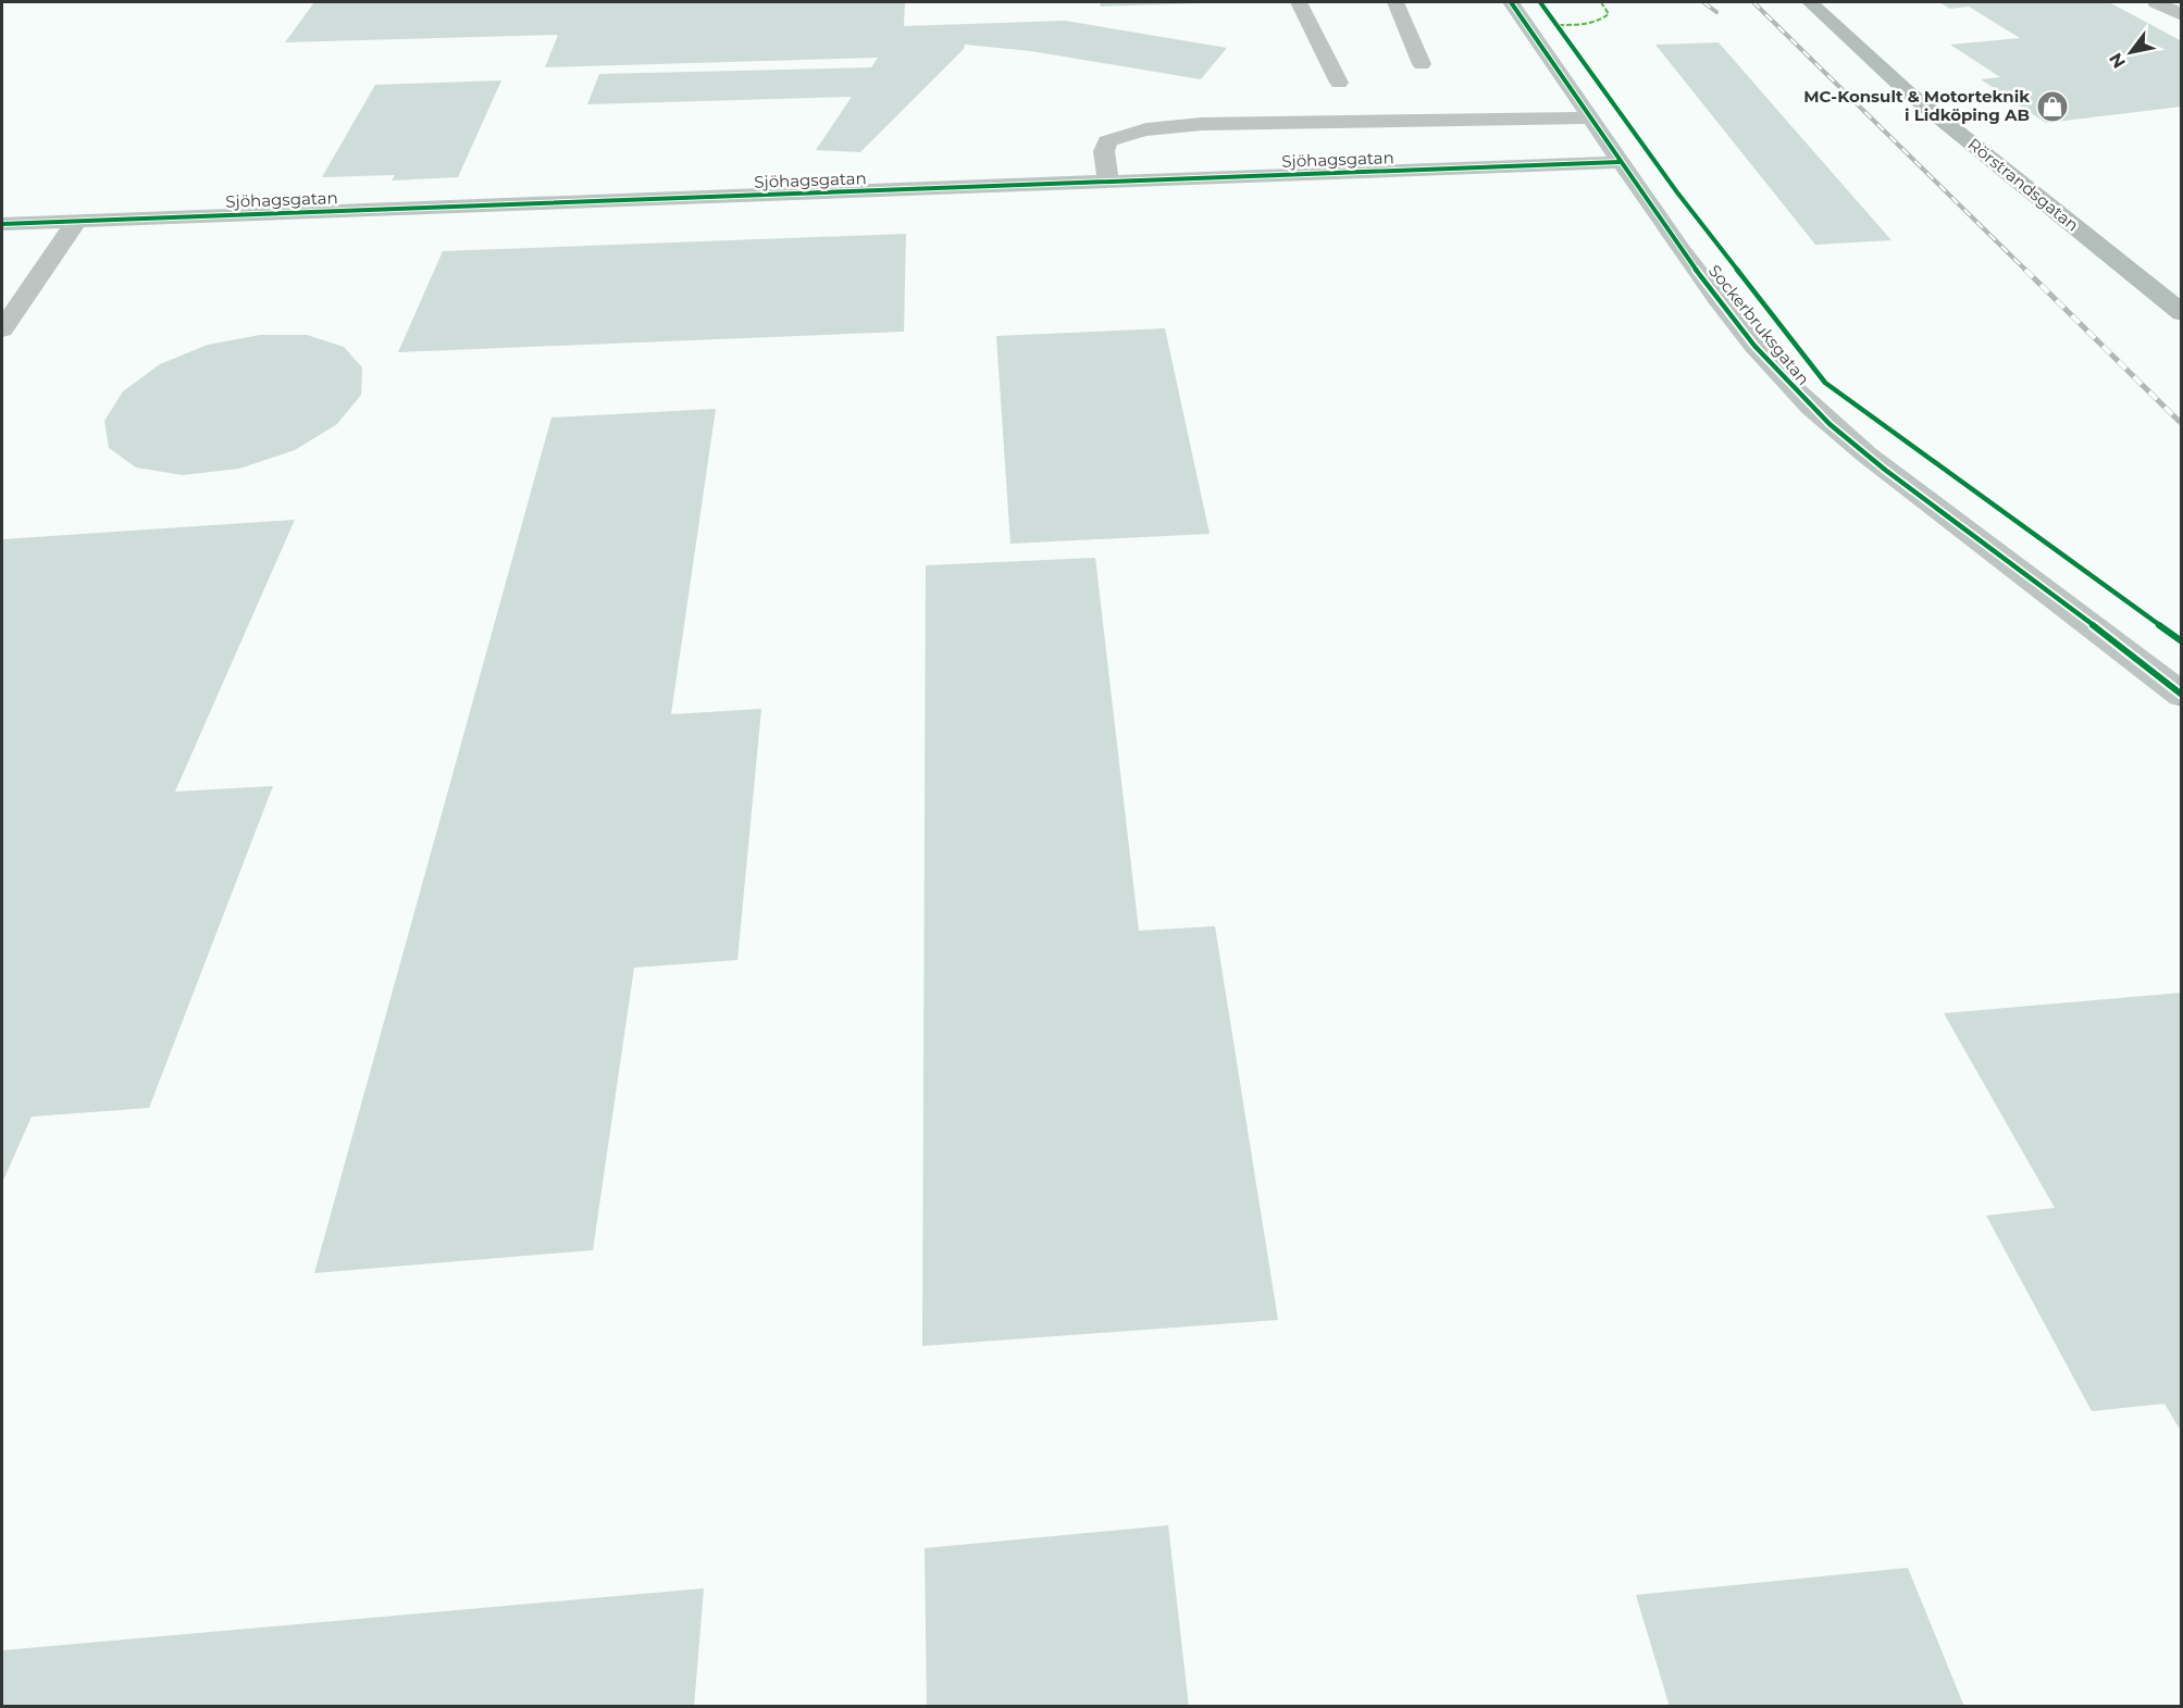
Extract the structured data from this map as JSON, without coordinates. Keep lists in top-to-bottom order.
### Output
{
  "streets": {
    "main road": ["Rörstrandsgatan"],
    "street": ["Sjöhagsgatan", "Sockerbruksgatan"]
  },
  "crossings": [
    ["Sjöhagsgatan", "Sockerbruksgatan"]
  ],
  "places": {
    "shop": ["MC-Konsult & Motorteknik i Lidköping AB"]
  },
  "north": "bottom left"
}
